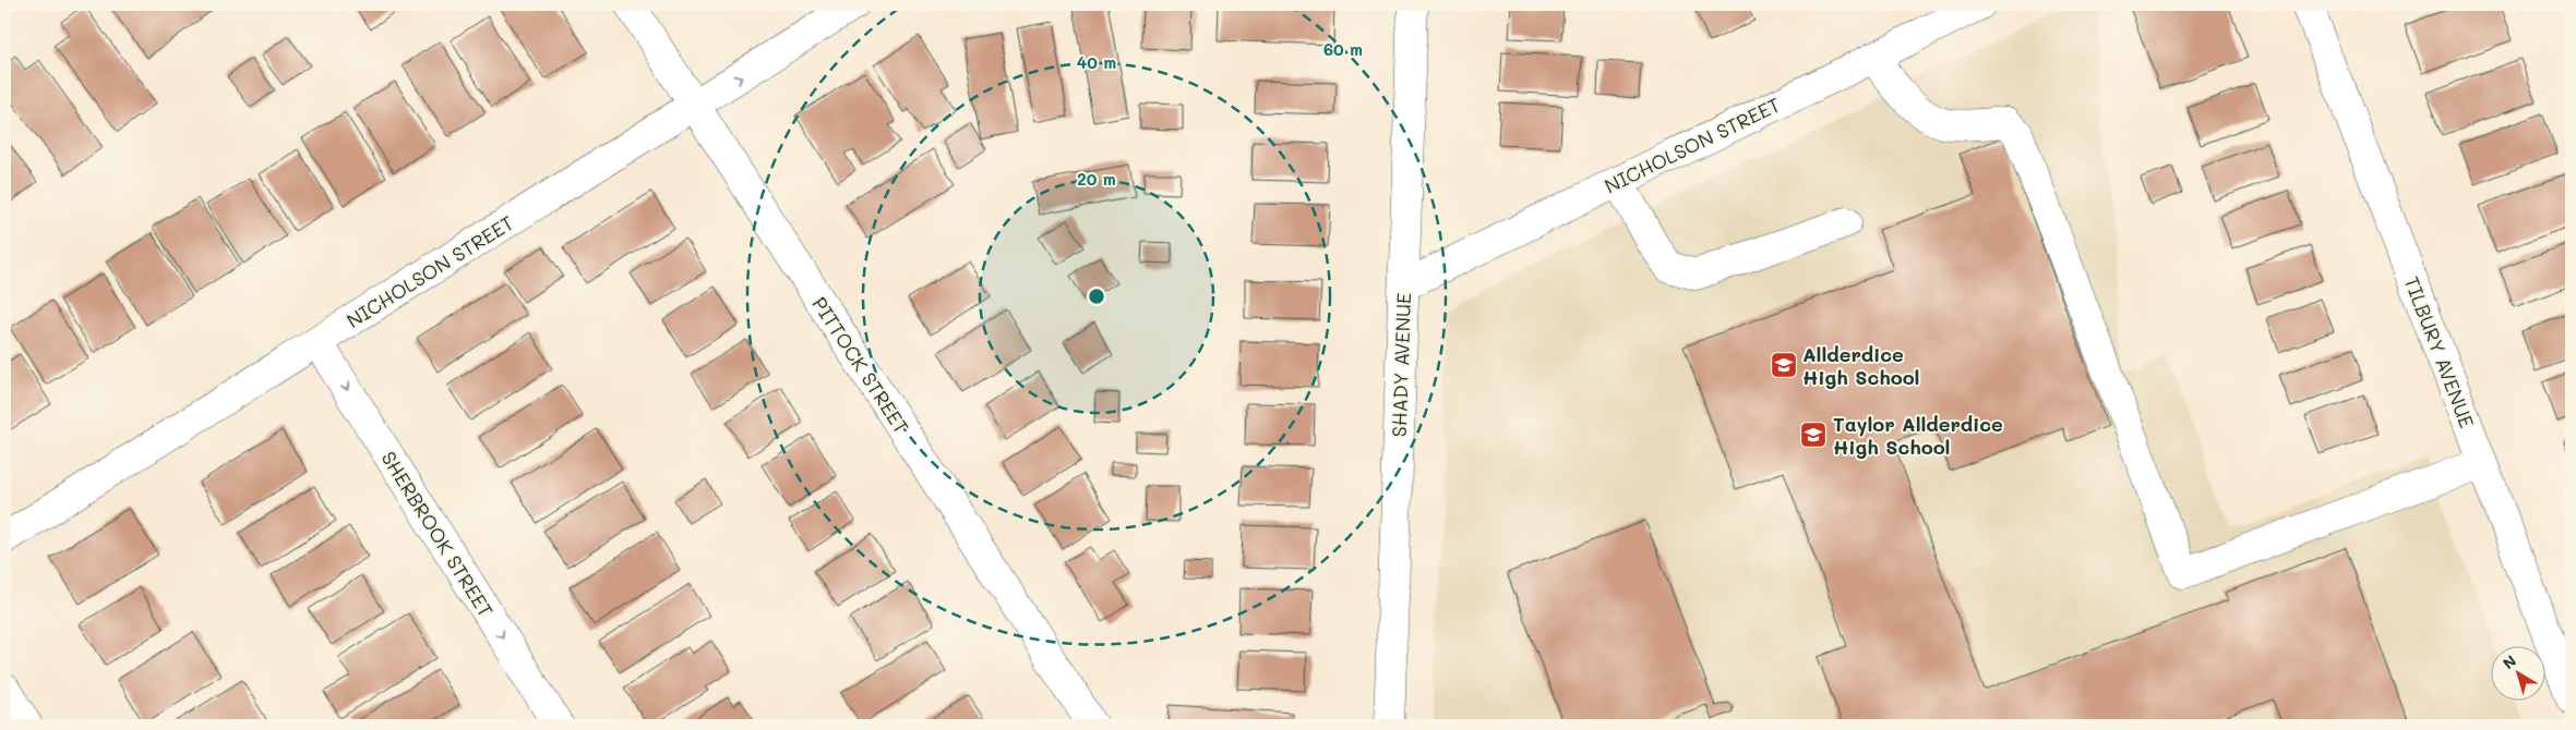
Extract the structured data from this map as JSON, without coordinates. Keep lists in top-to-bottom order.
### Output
{
  "streets": {
    "street": [
      "NICHOLSON STREET",
      "TILBURY AVENUE",
      "PITTOCK STREET",
      "SHADY AVENUE",
      "SHERBROOK STREET"
    ]
  },
  "crossings": [
    ["NICHOLSON STREET", "PITTOCK STREET"],
    ["NICHOLSON STREET", "SHADY AVENUE"],
    ["NICHOLSON STREET", "SHERBROOK STREET"]
  ],
  "one_way": ["SHERBROOK STREET"],
  "places": {
    "school or university": ["Allderdice High School", "Taylor Allderdice High School"]
  },
  "north": "top left",
  "rings": ["60 m", "40 m", "20 m"]
}
